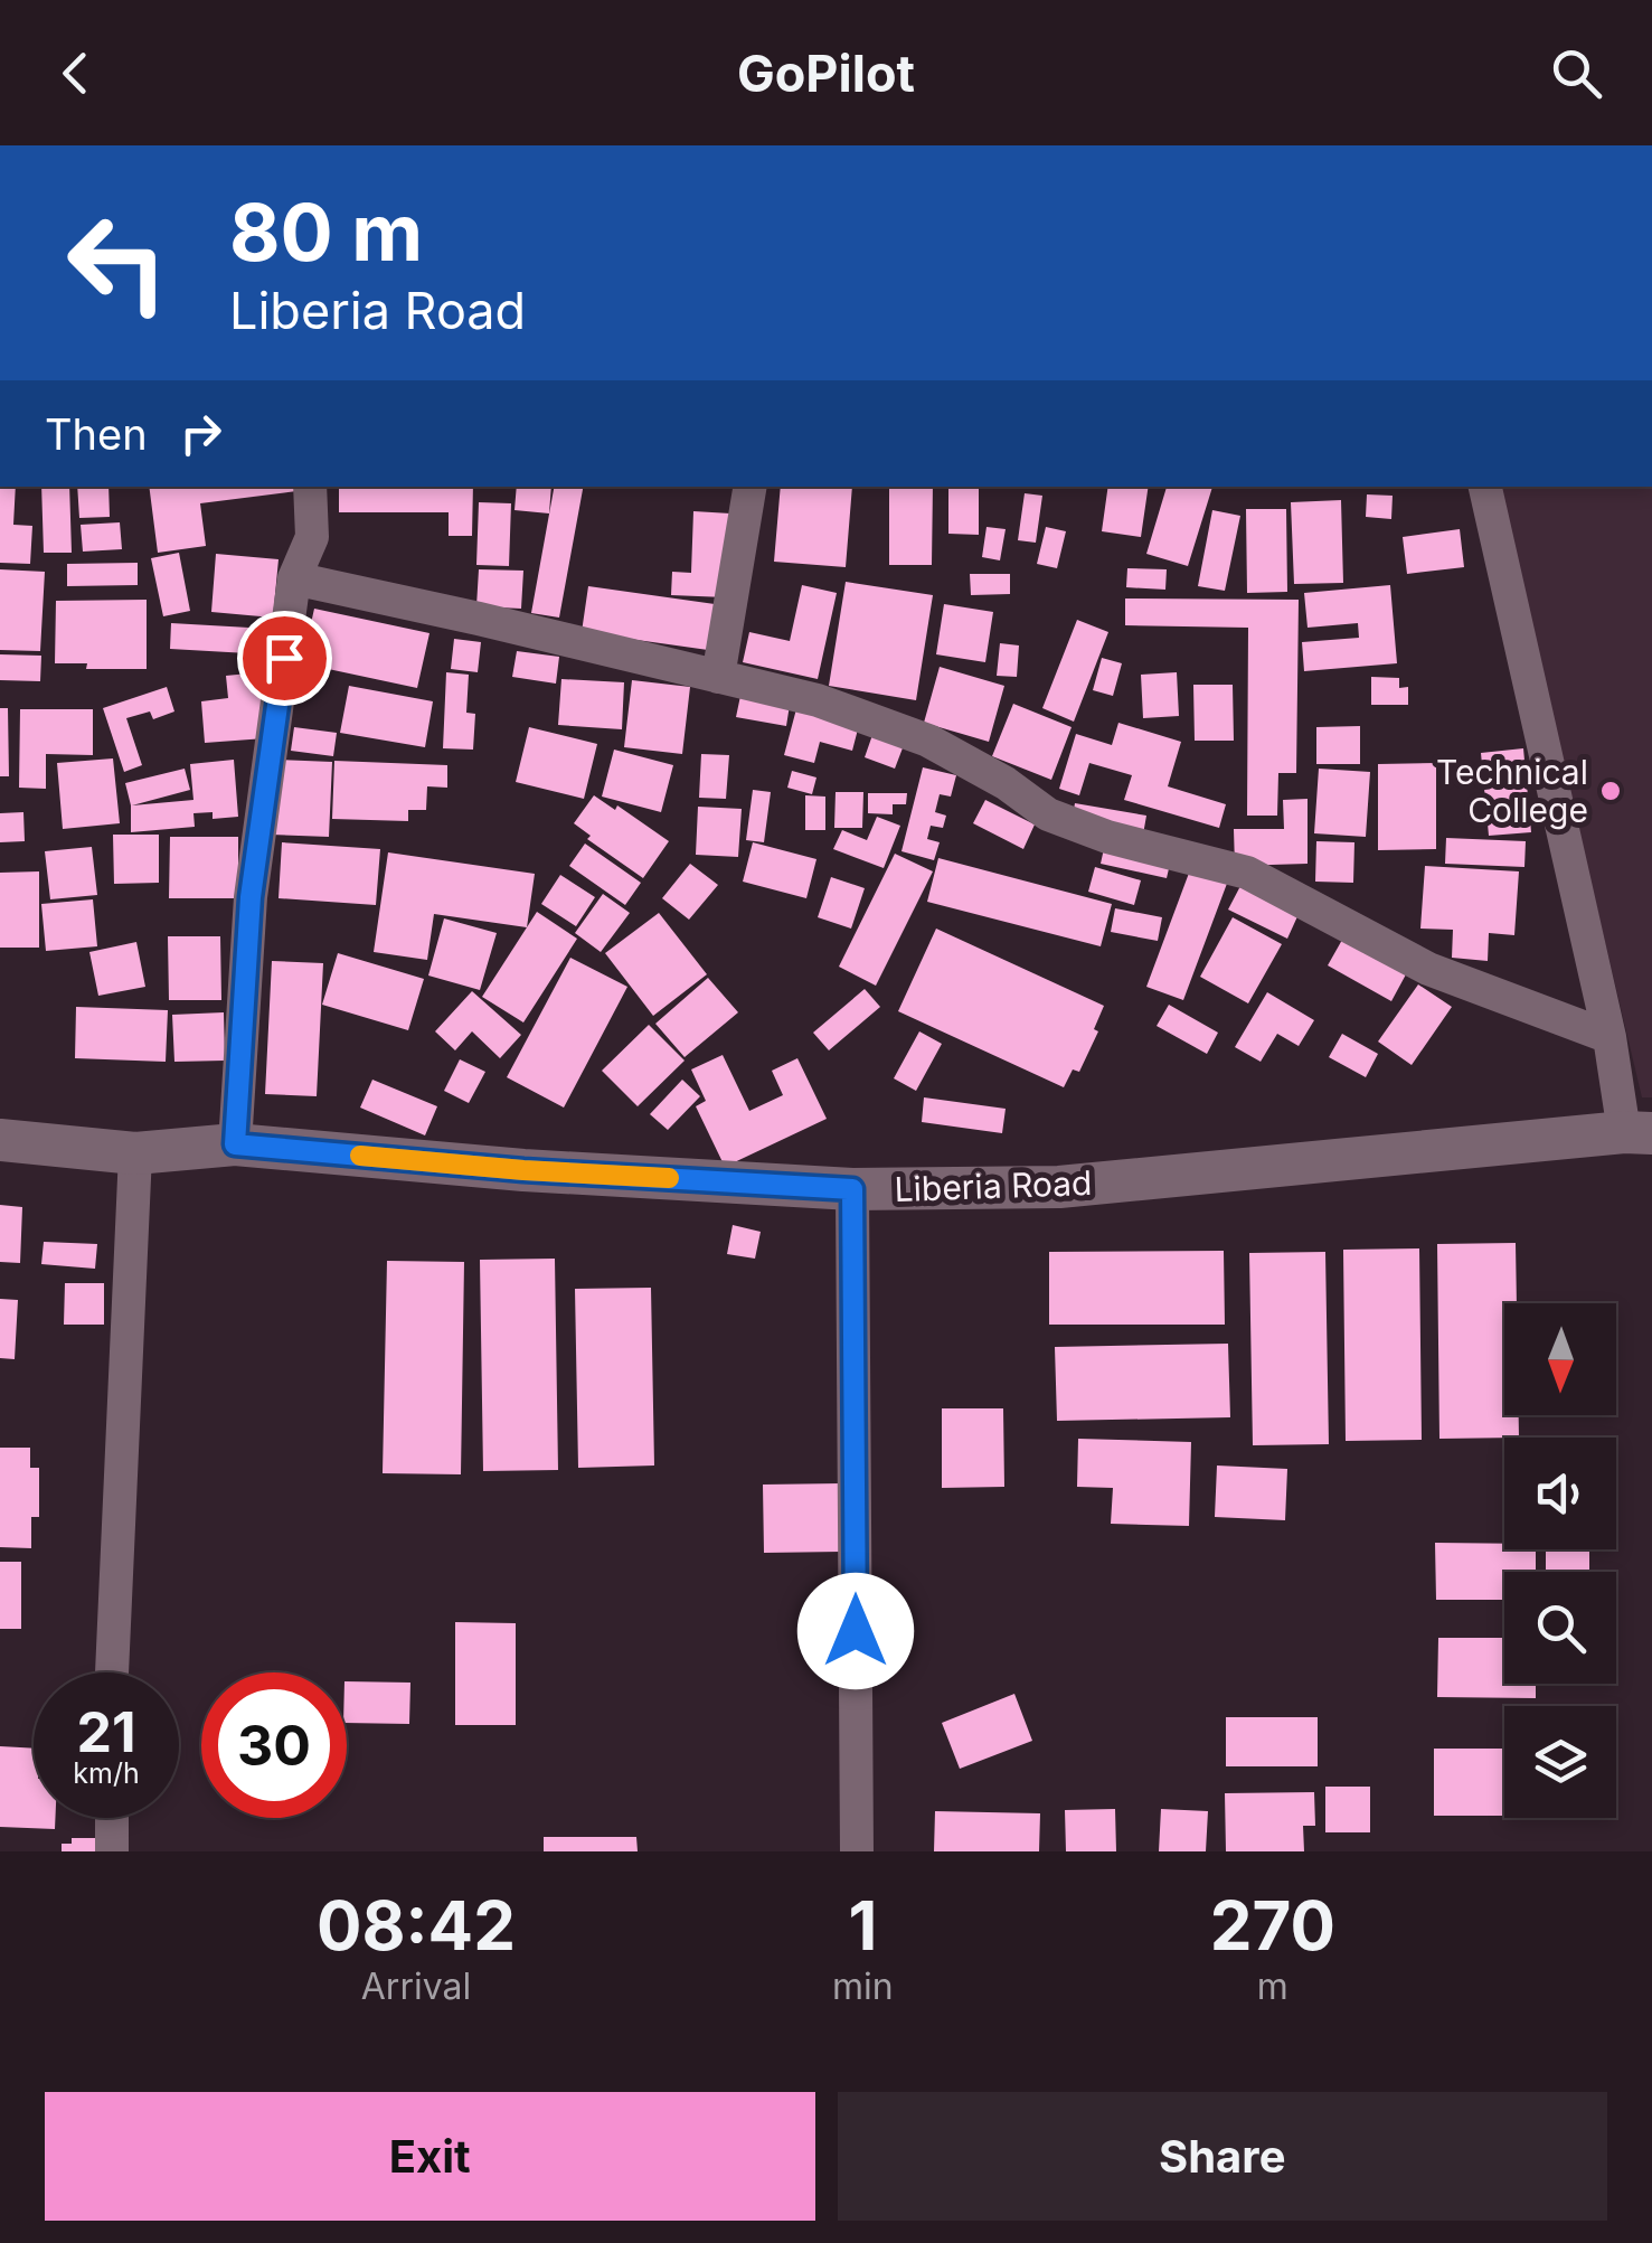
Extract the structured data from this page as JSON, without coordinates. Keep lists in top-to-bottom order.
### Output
{
  "streets": {
    "street": ["Liberia Road"]
  },
  "places": ["Technical College"],
  "north": "bottom",
  "page": {
    "header": "GoPilot",
    "turn": ["80 m", "Liberia Road"],
    "then": "Then",
    "speed": "21 km/h",
    "limit": "30",
    "eta": [
      "08:42",
      "Arrival",
      "1",
      "min",
      "270",
      "m"
    ],
    "buttons": ["Exit", "Share"]
  }
}
